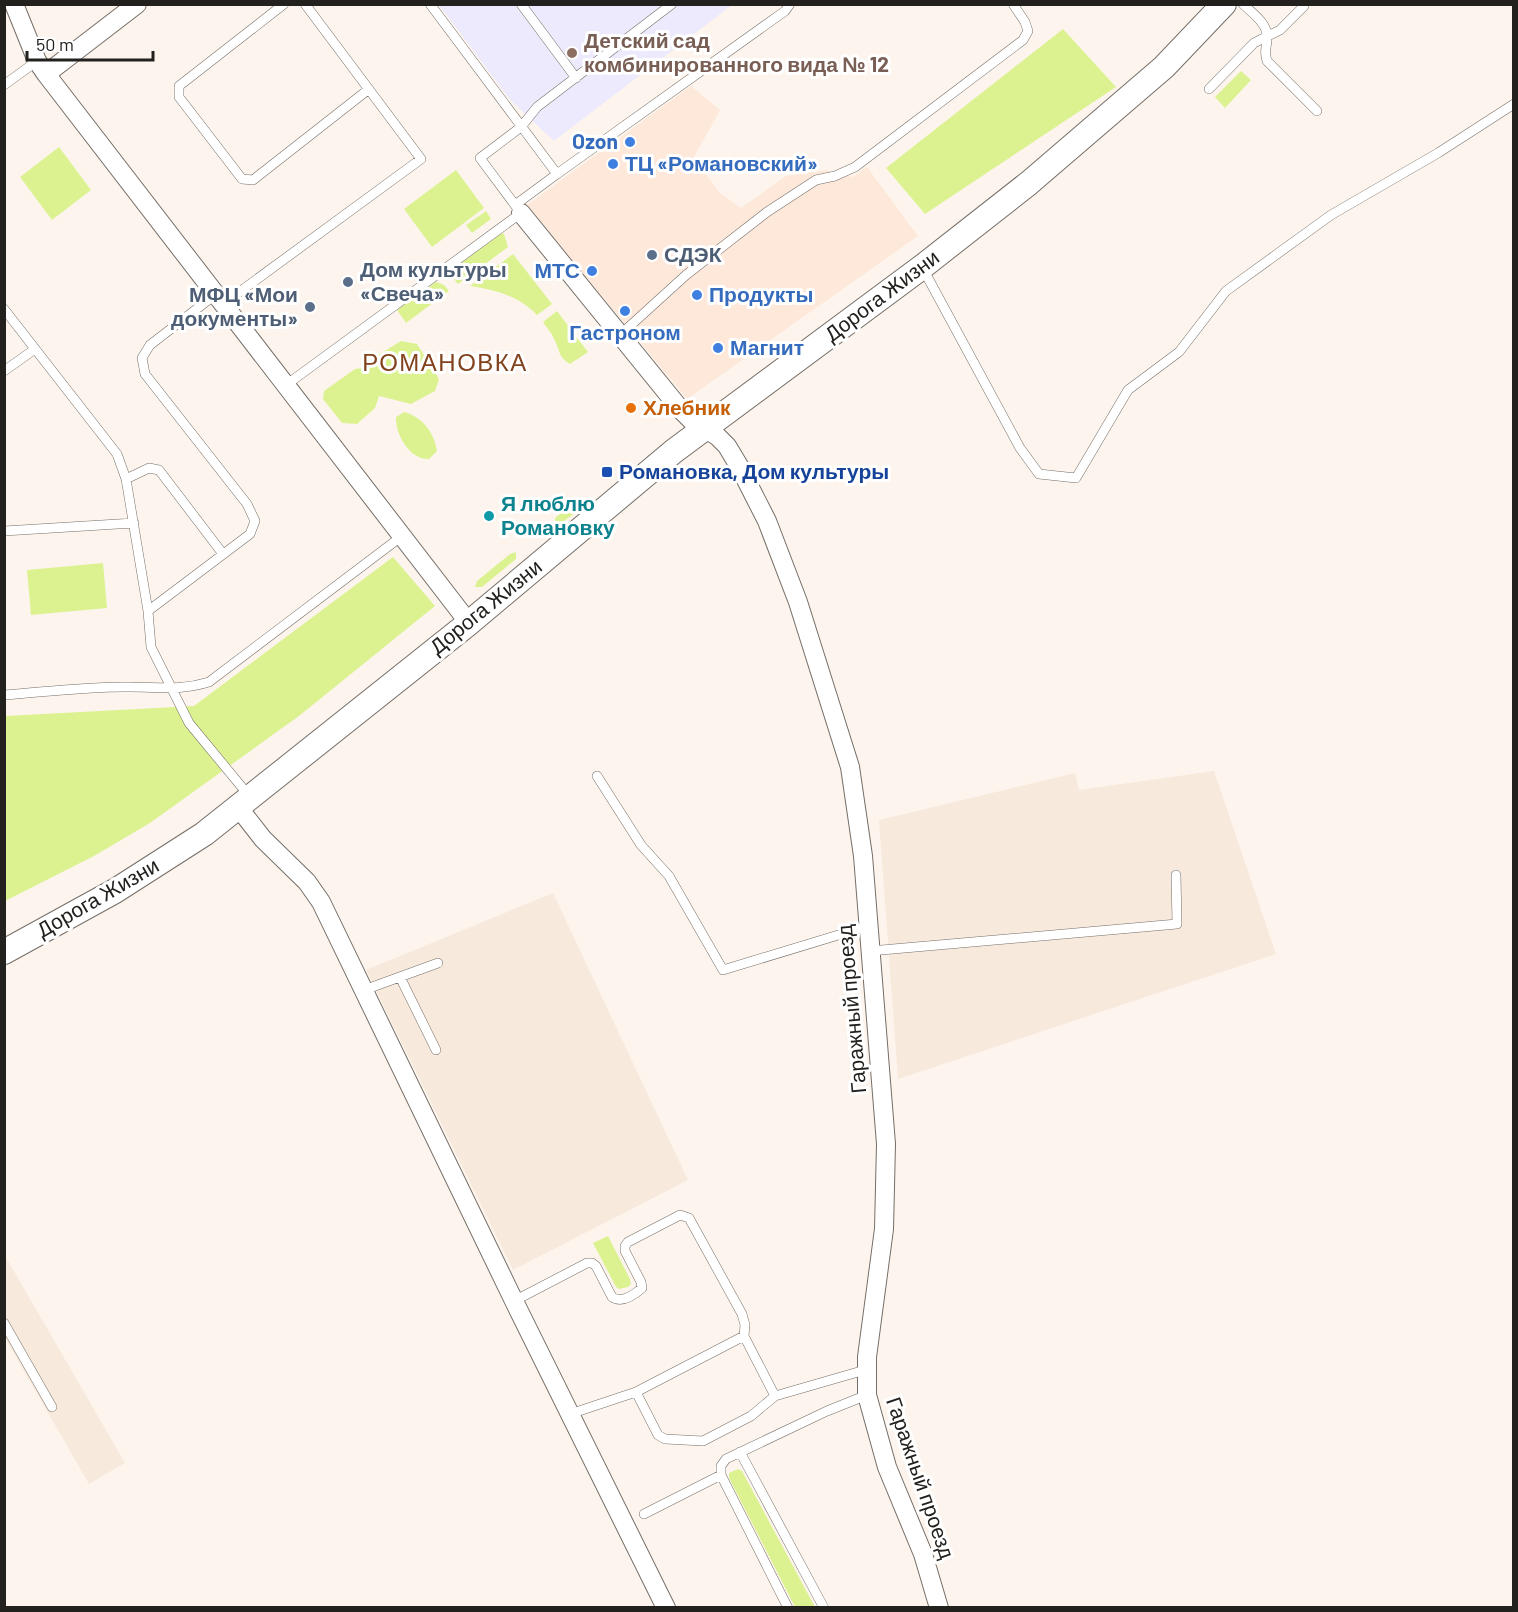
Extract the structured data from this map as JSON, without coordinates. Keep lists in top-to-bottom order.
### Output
{
  "streets": {
    "main road": ["Дорога Жизни"],
    "street": ["Гаражный проезд"]
  },
  "crossings": [
    ["Дорога Жизни", "Гаражный проезд"]
  ],
  "districts": ["РОМАНОВКА"],
  "places": {
    "other": [
      "Детский сад комбинированного вида № 12",
      "Ozon",
      "ТЦ «Романовский»",
      "СДЭК",
      "МТС",
      "Дом культуры «Свеча»",
      "Продукты",
      "МФЦ «Мои документы»",
      "Гастроном",
      "Магнит",
      "Хлебник",
      "Я люблю Романовку"
    ],
    "transit": ["Романовка, Дом культуры"]
  },
  "scale_bar": "50 m"
}
